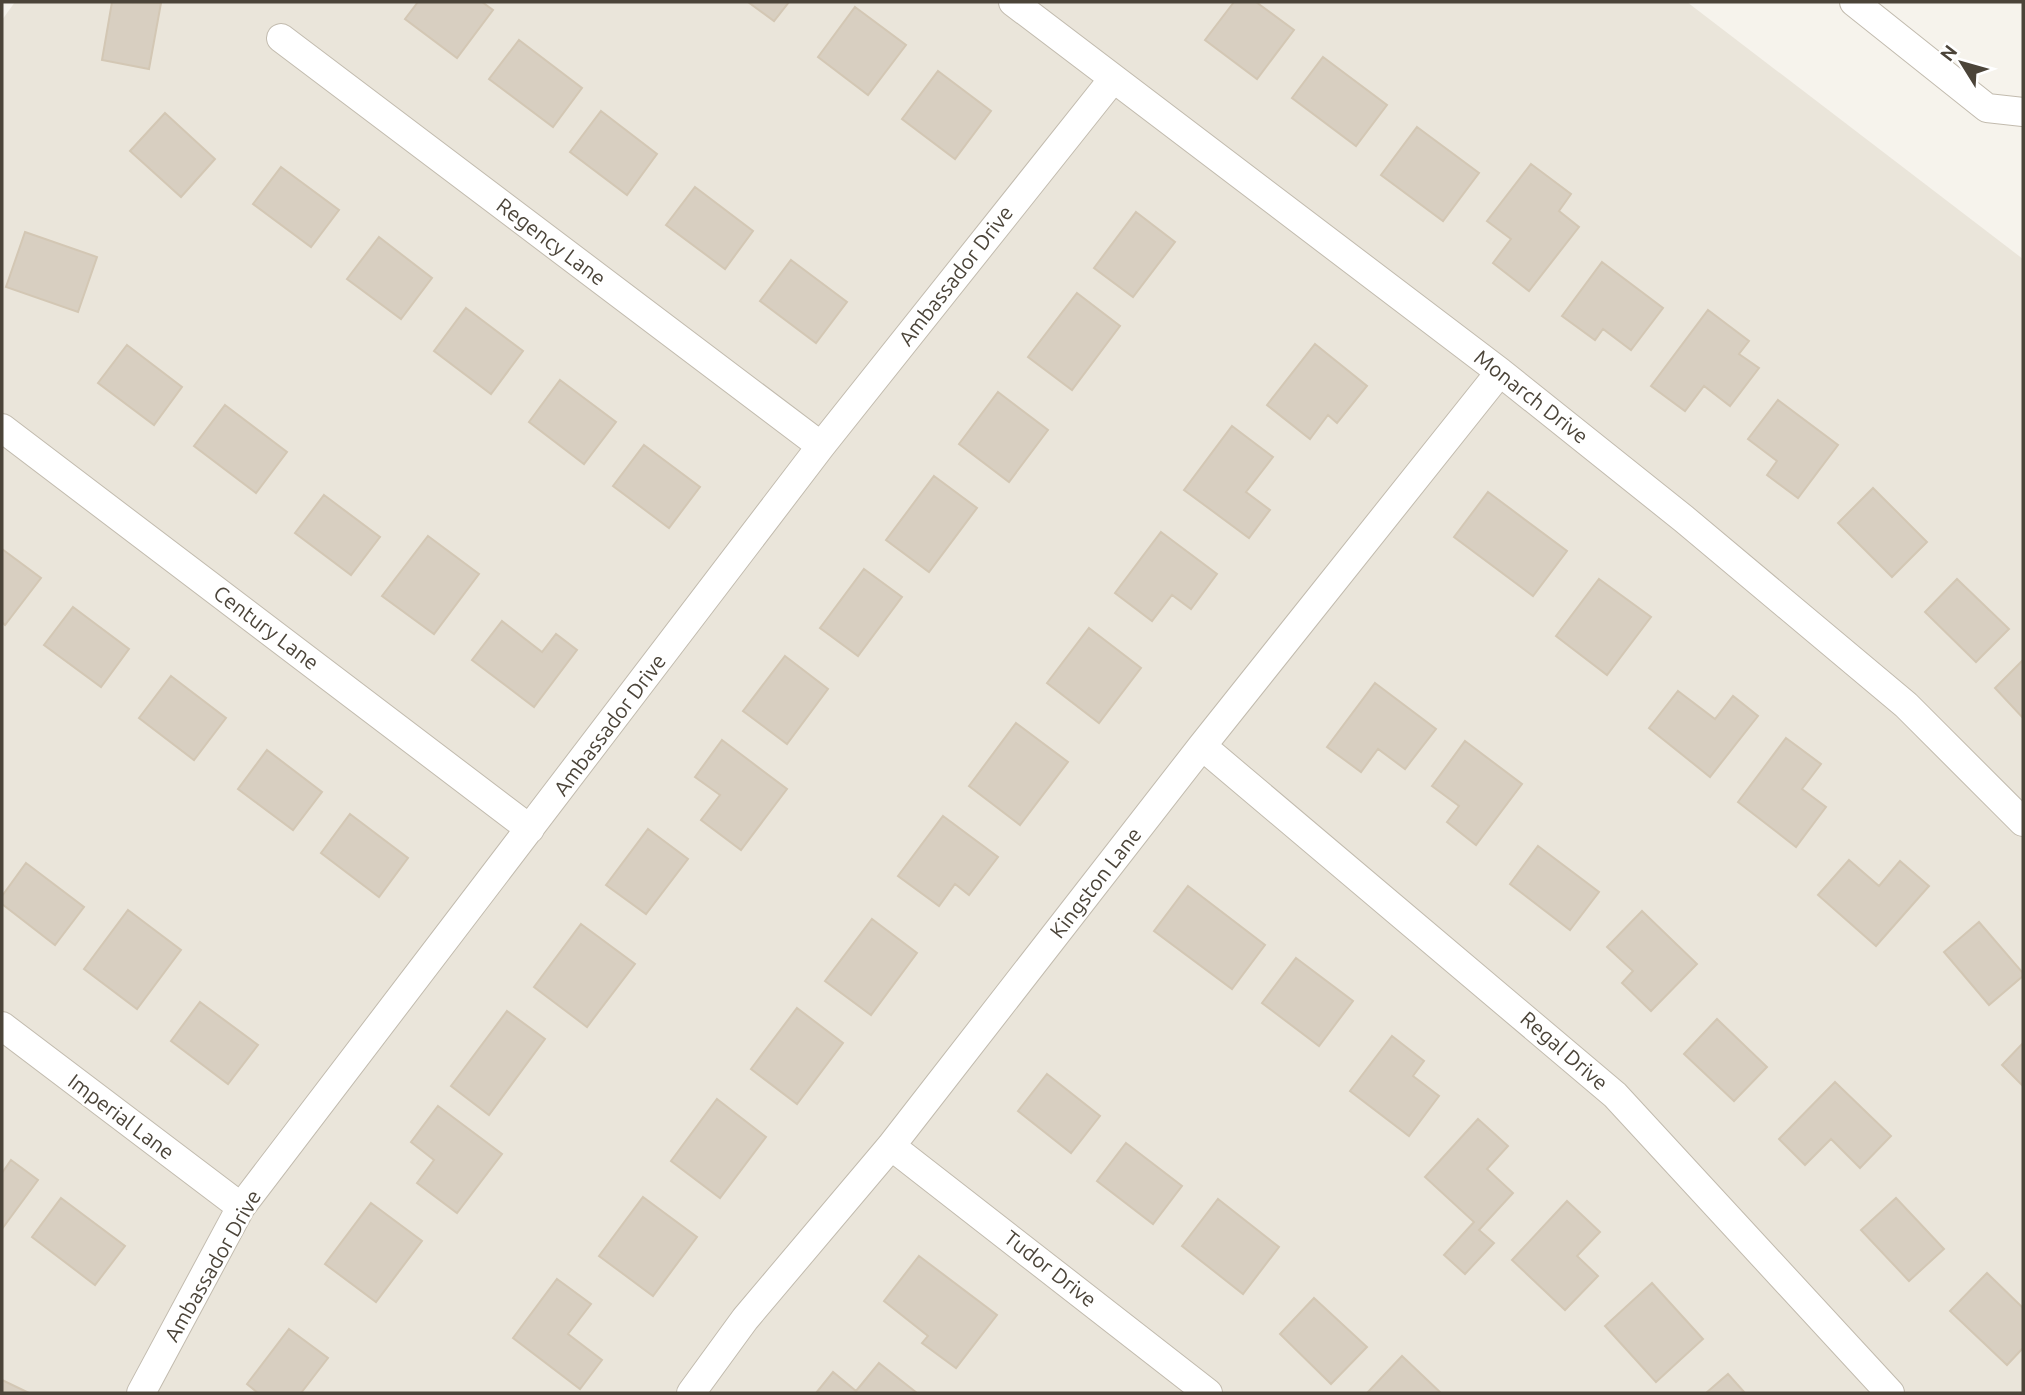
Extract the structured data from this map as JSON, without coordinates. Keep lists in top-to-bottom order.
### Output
{
  "streets": {
    "street": [
      "Regency Lane",
      "Ambassador Drive",
      "Monarch Drive",
      "Century Lane",
      "Kingston Lane",
      "Regal Drive",
      "Imperial Lane",
      "Tudor Drive"
    ]
  },
  "crossings": [
    ["Regency Lane", "Ambassador Drive"],
    ["Ambassador Drive", "Monarch Drive"],
    ["Ambassador Drive", "Century Lane"],
    ["Ambassador Drive", "Imperial Lane"],
    ["Monarch Drive", "Kingston Lane"],
    ["Kingston Lane", "Regal Drive"],
    ["Kingston Lane", "Tudor Drive"]
  ],
  "north": "top left"
}
